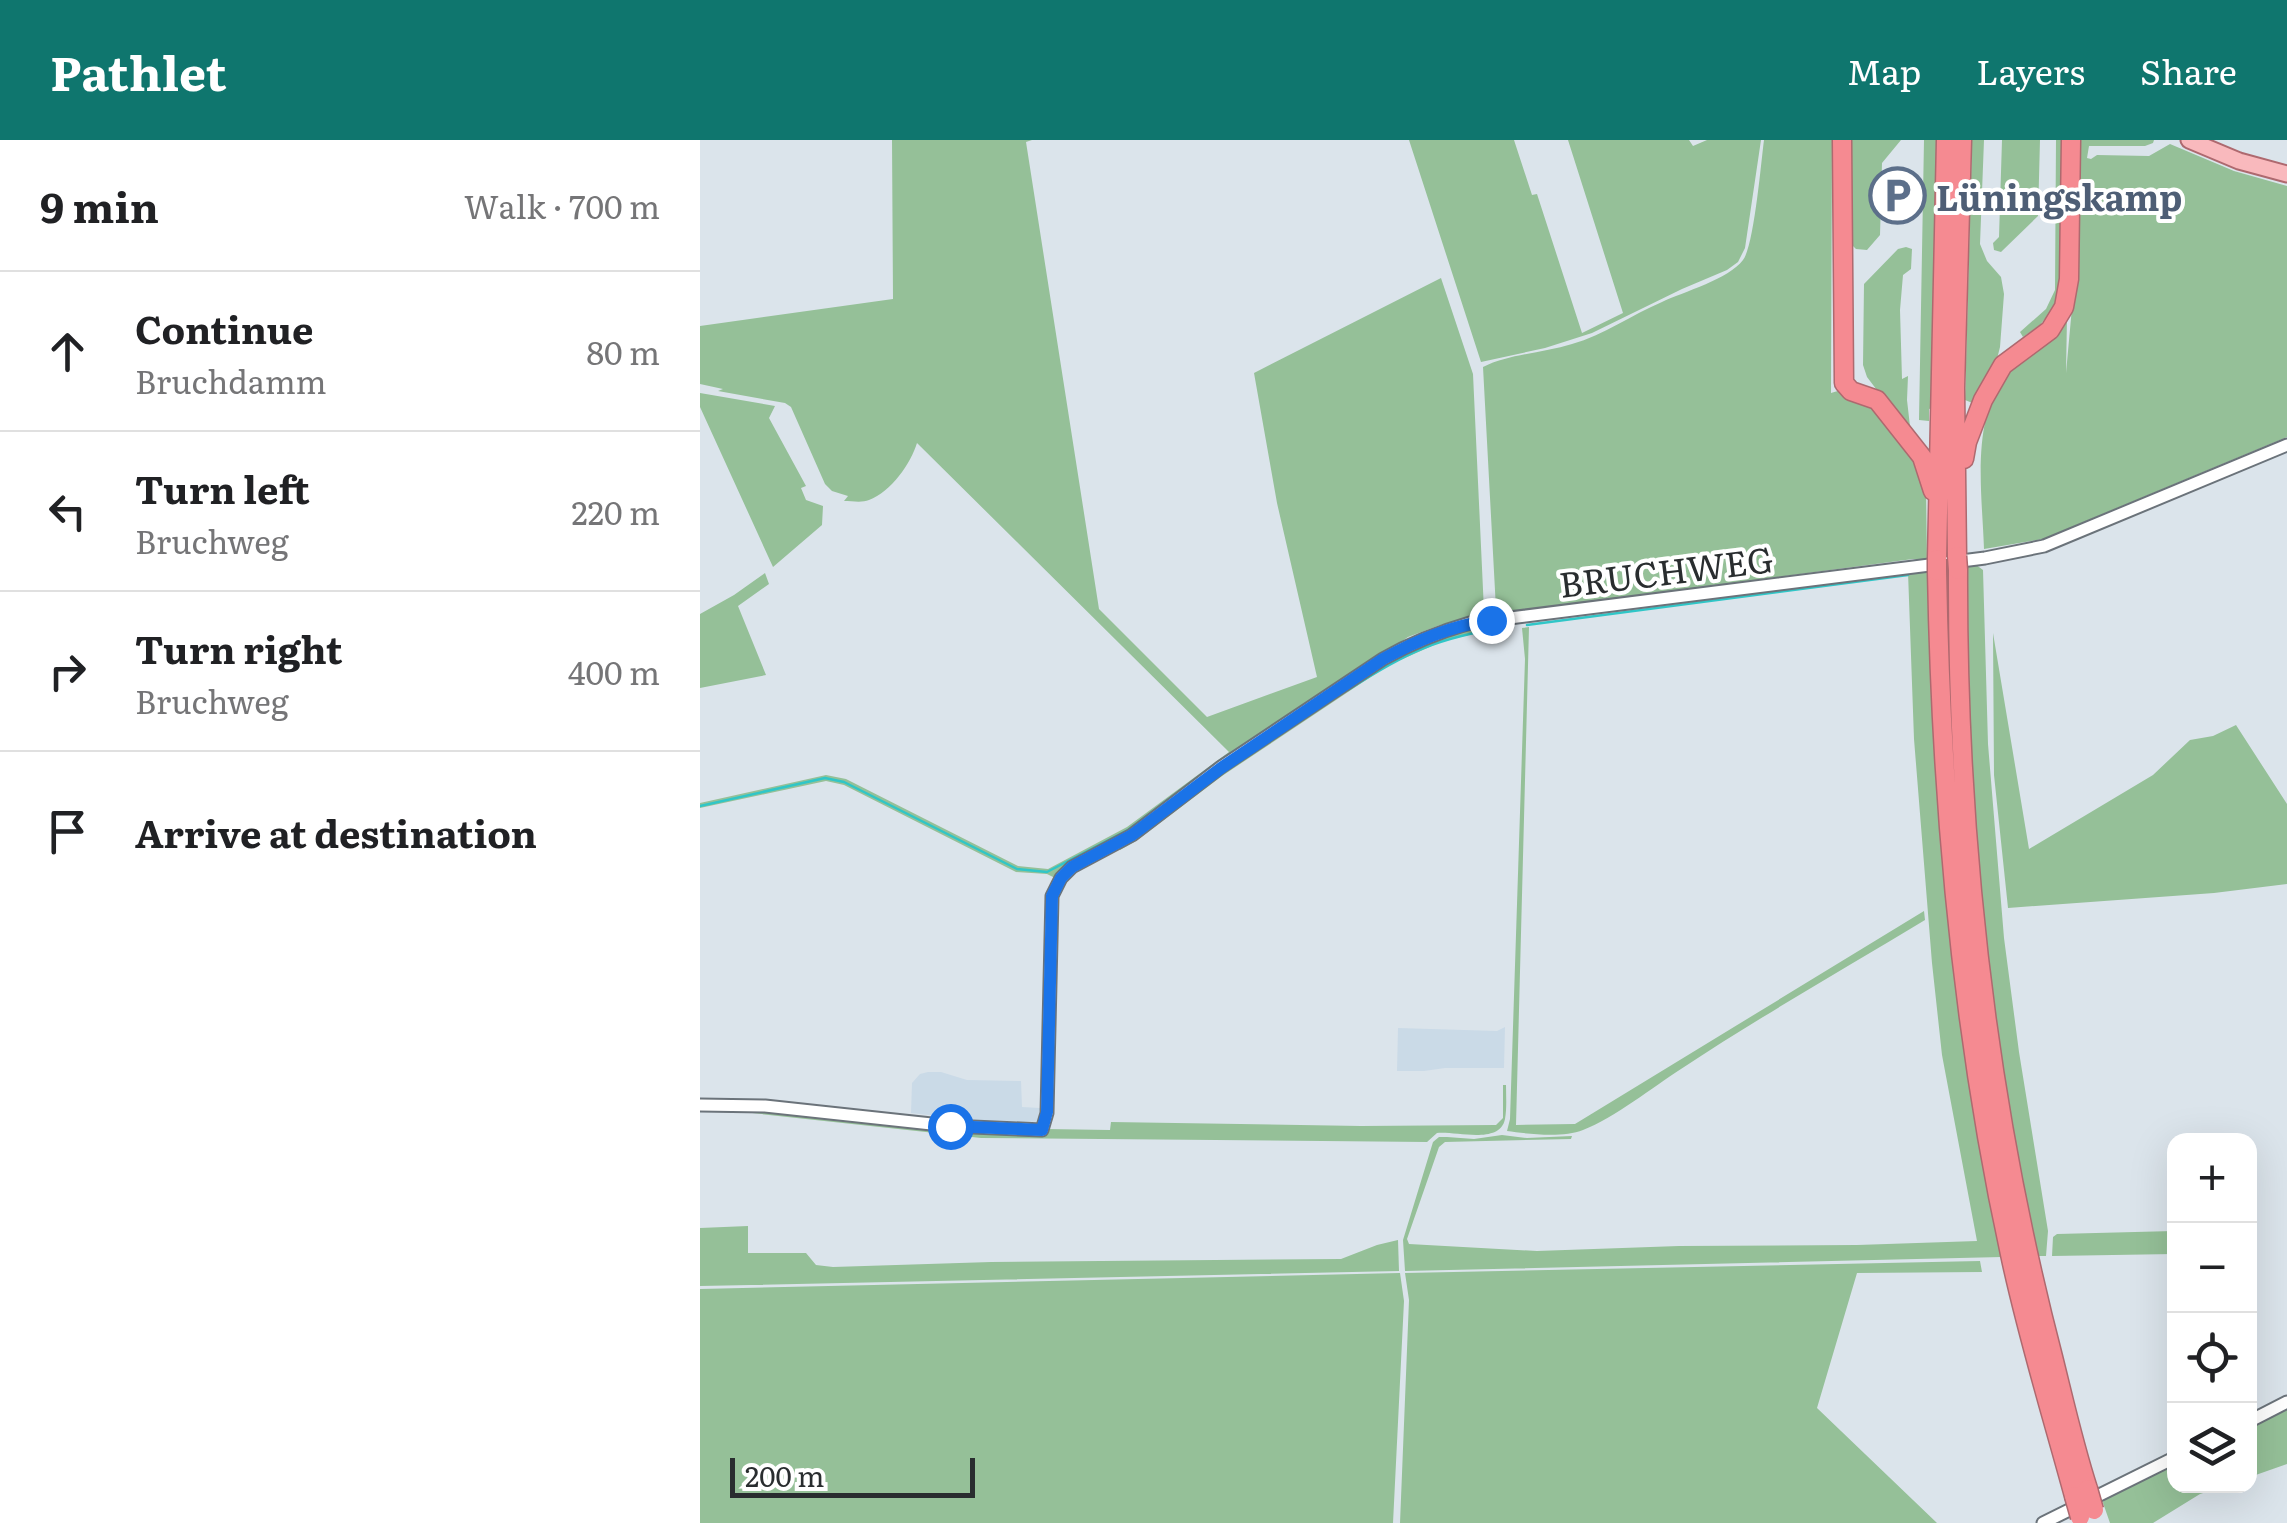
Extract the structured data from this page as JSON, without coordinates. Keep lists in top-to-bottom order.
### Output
{
  "streets": {
    "street": ["BRUCHWEG"]
  },
  "places": {
    "parking": ["Lüningskamp"]
  },
  "scale_bar": "200 m",
  "page": {
    "header": "Pathlet",
    "nav": ["Map", "Layers", "Share"],
    "heading": ["9 min", "Walk · 700 m"],
    "list": [
      ["Continue", "Bruchdamm", "80 m"],
      ["Turn left", "Bruchweg", "220 m"],
      ["Turn right", "Bruchweg", "400 m"],
      "Arrive at destination"
    ],
    "map_buttons": ["+", "−"],
    "scale": "200 m"
  }
}
